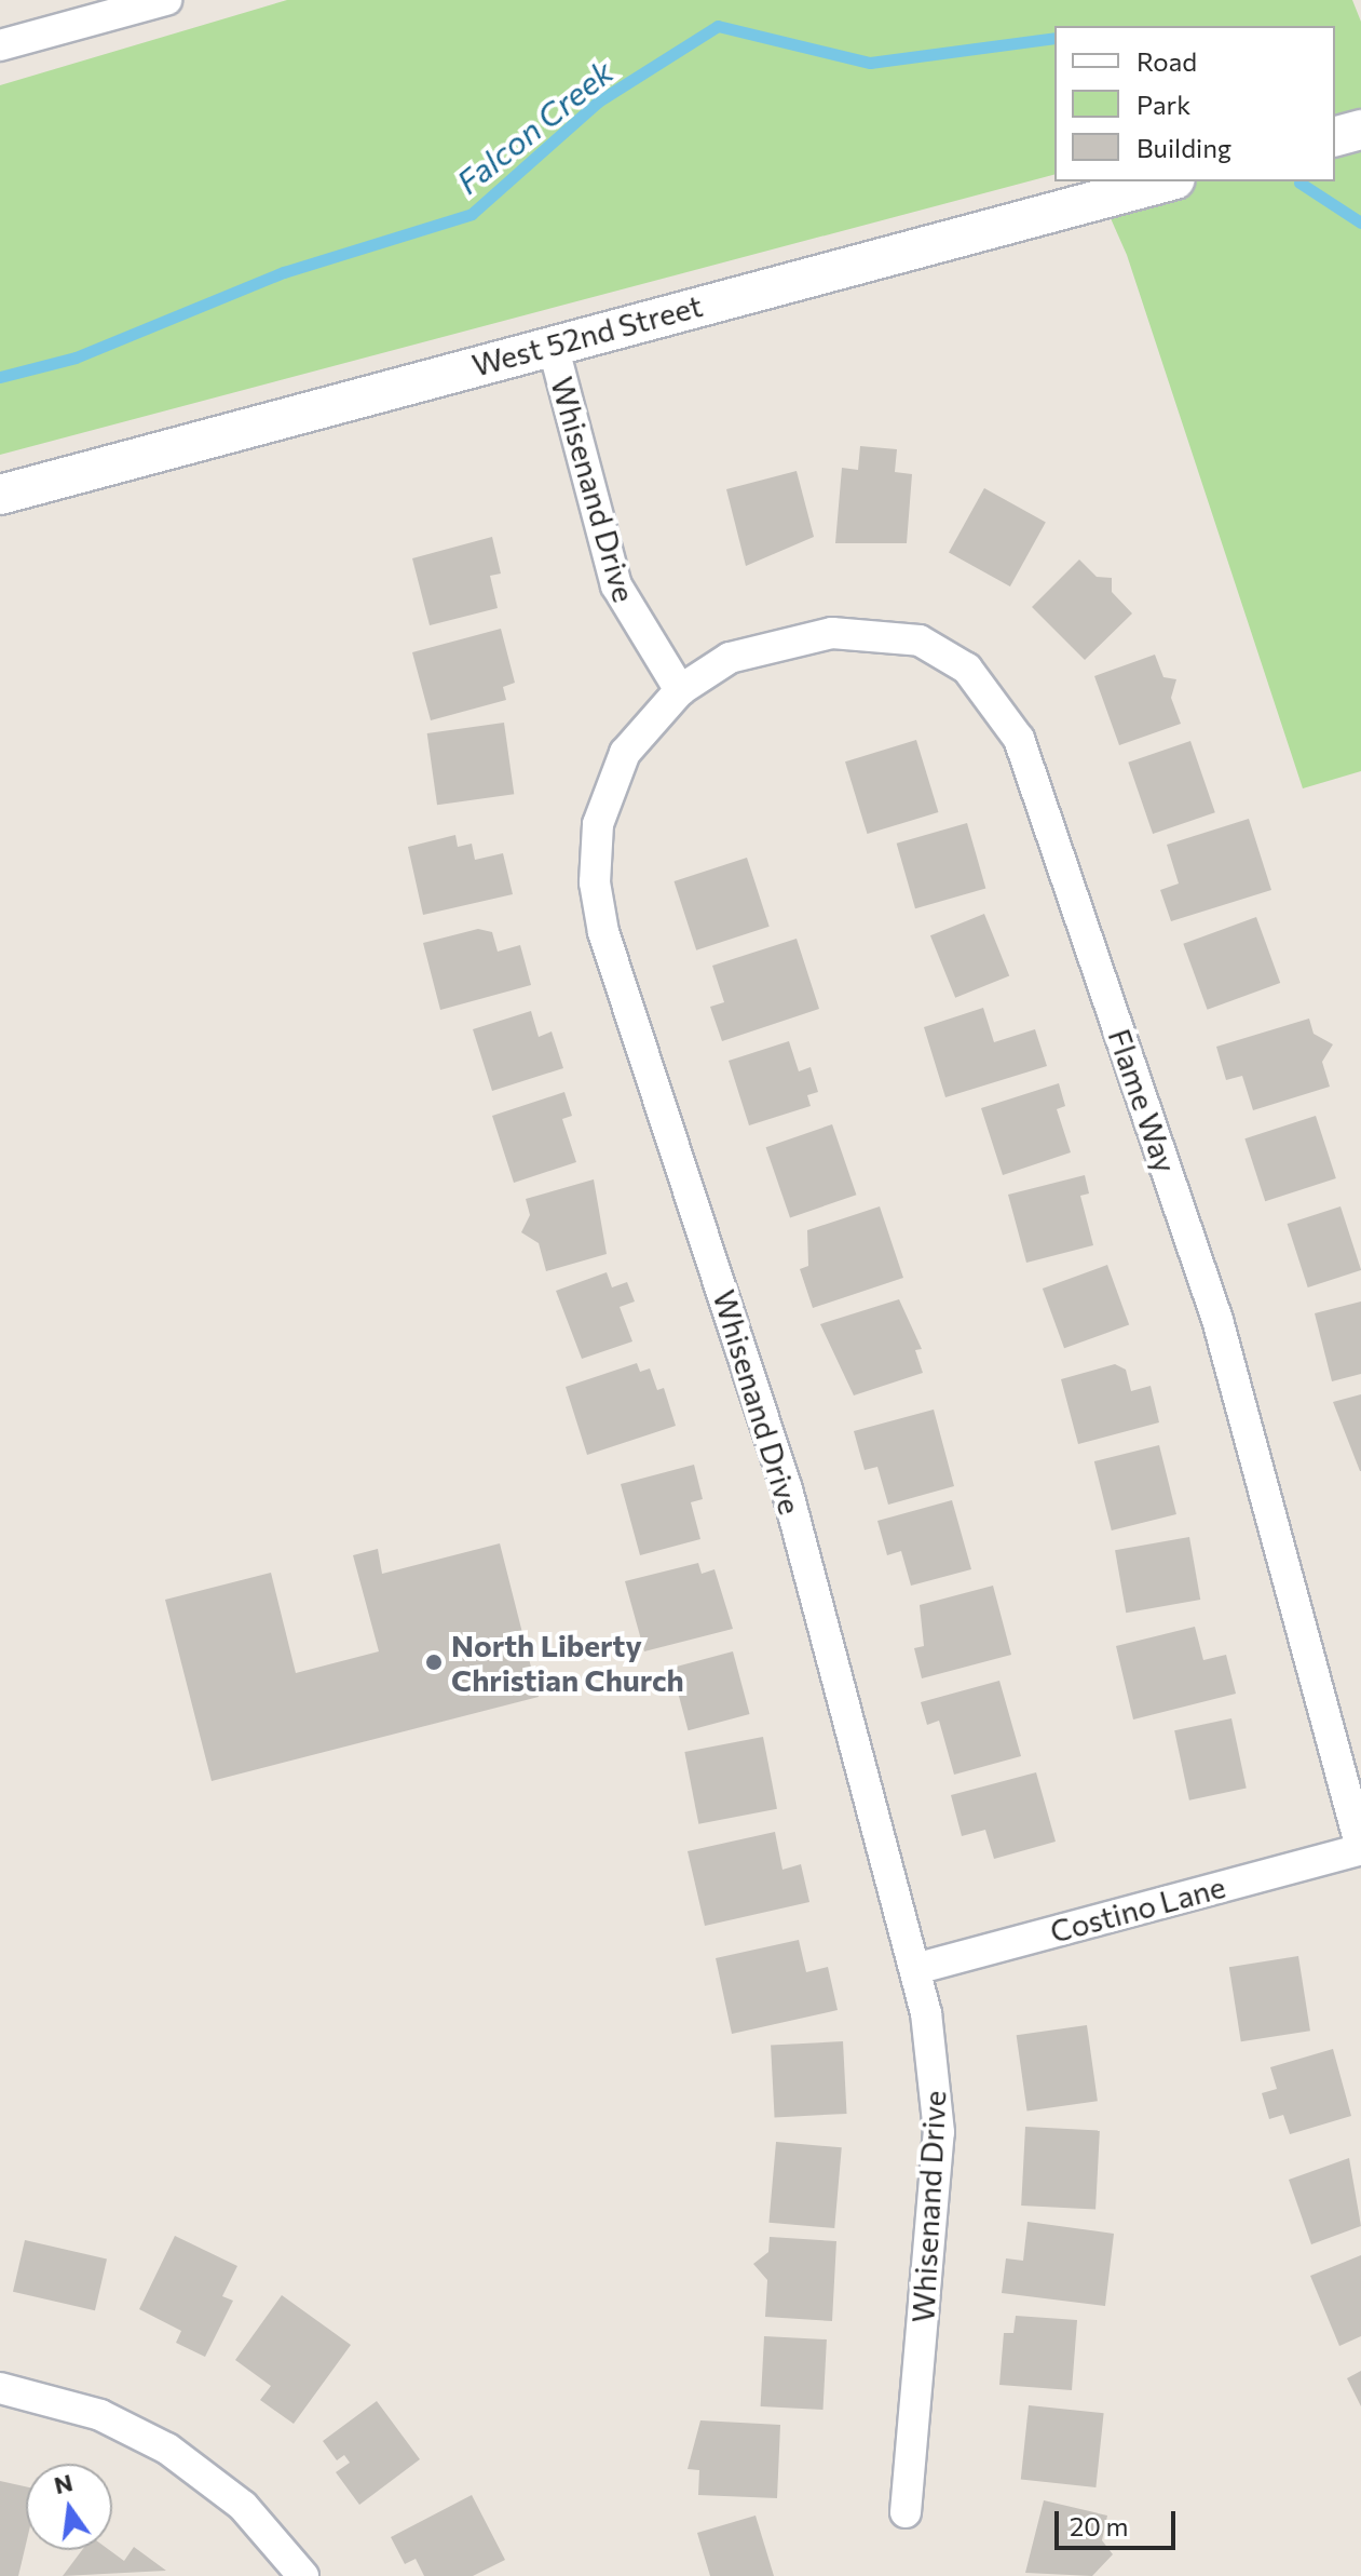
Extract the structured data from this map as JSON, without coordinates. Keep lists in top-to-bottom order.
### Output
{
  "streets": {
    "street": [
      "West 52nd Street",
      "Whisenand Drive",
      "Flame Way",
      "Costino Lane"
    ]
  },
  "crossings": [
    ["West 52nd Street", "Whisenand Drive"],
    ["Whisenand Drive", "Flame Way"],
    ["Whisenand Drive", "Costino Lane"],
    ["Flame Way", "Costino Lane"]
  ],
  "water": ["Falcon Creek"],
  "places": ["North Liberty Christian Church"],
  "legend": ["Road", "Park", "Building"],
  "scale_bar": "20 m",
  "north": "top"
}
